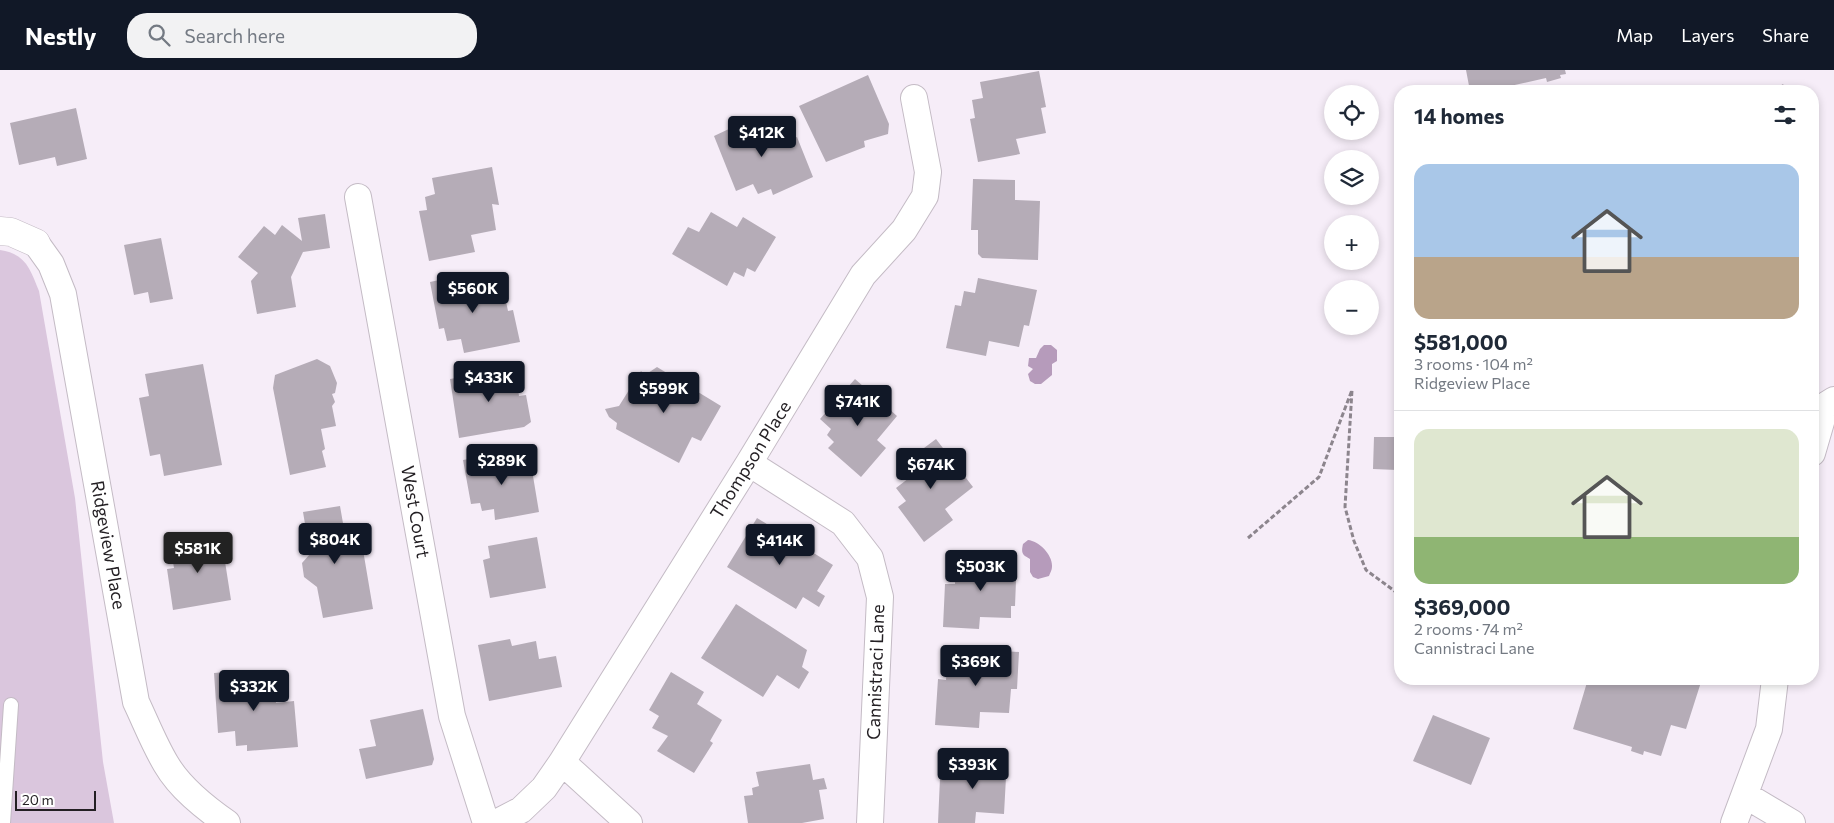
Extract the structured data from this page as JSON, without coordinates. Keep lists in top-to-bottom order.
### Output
{
  "streets": {
    "street": [
      "Thompson Place",
      "West Court",
      "Ridgeview Place",
      "Cannistraci Lane"
    ]
  },
  "crossings": [
    ["Thompson Place", "Cannistraci Lane"]
  ],
  "scale_bar": "20 m",
  "page": {
    "header": "Nestly",
    "search": "Search here",
    "nav": ["Map", "Layers", "Share"],
    "map_buttons": ["+", "−"],
    "heading": "14 homes",
    "price": [
      "$412K",
      "$560K",
      "$433K",
      "$599K",
      "$741K",
      "$289K",
      "$674K",
      "$804K",
      "$414K",
      "$581K",
      "$503K",
      "$369K",
      "$332K",
      "$393K"
    ],
    "list": [
      {
        "name": "$581,000",
        "note": "3 rooms · 104 m² · Ridgeview Place"
      },
      {
        "name": "$369,000",
        "note": "2 rooms · 74 m² · Cannistraci Lane"
      }
    ],
    "scale": "20 m"
  }
}
